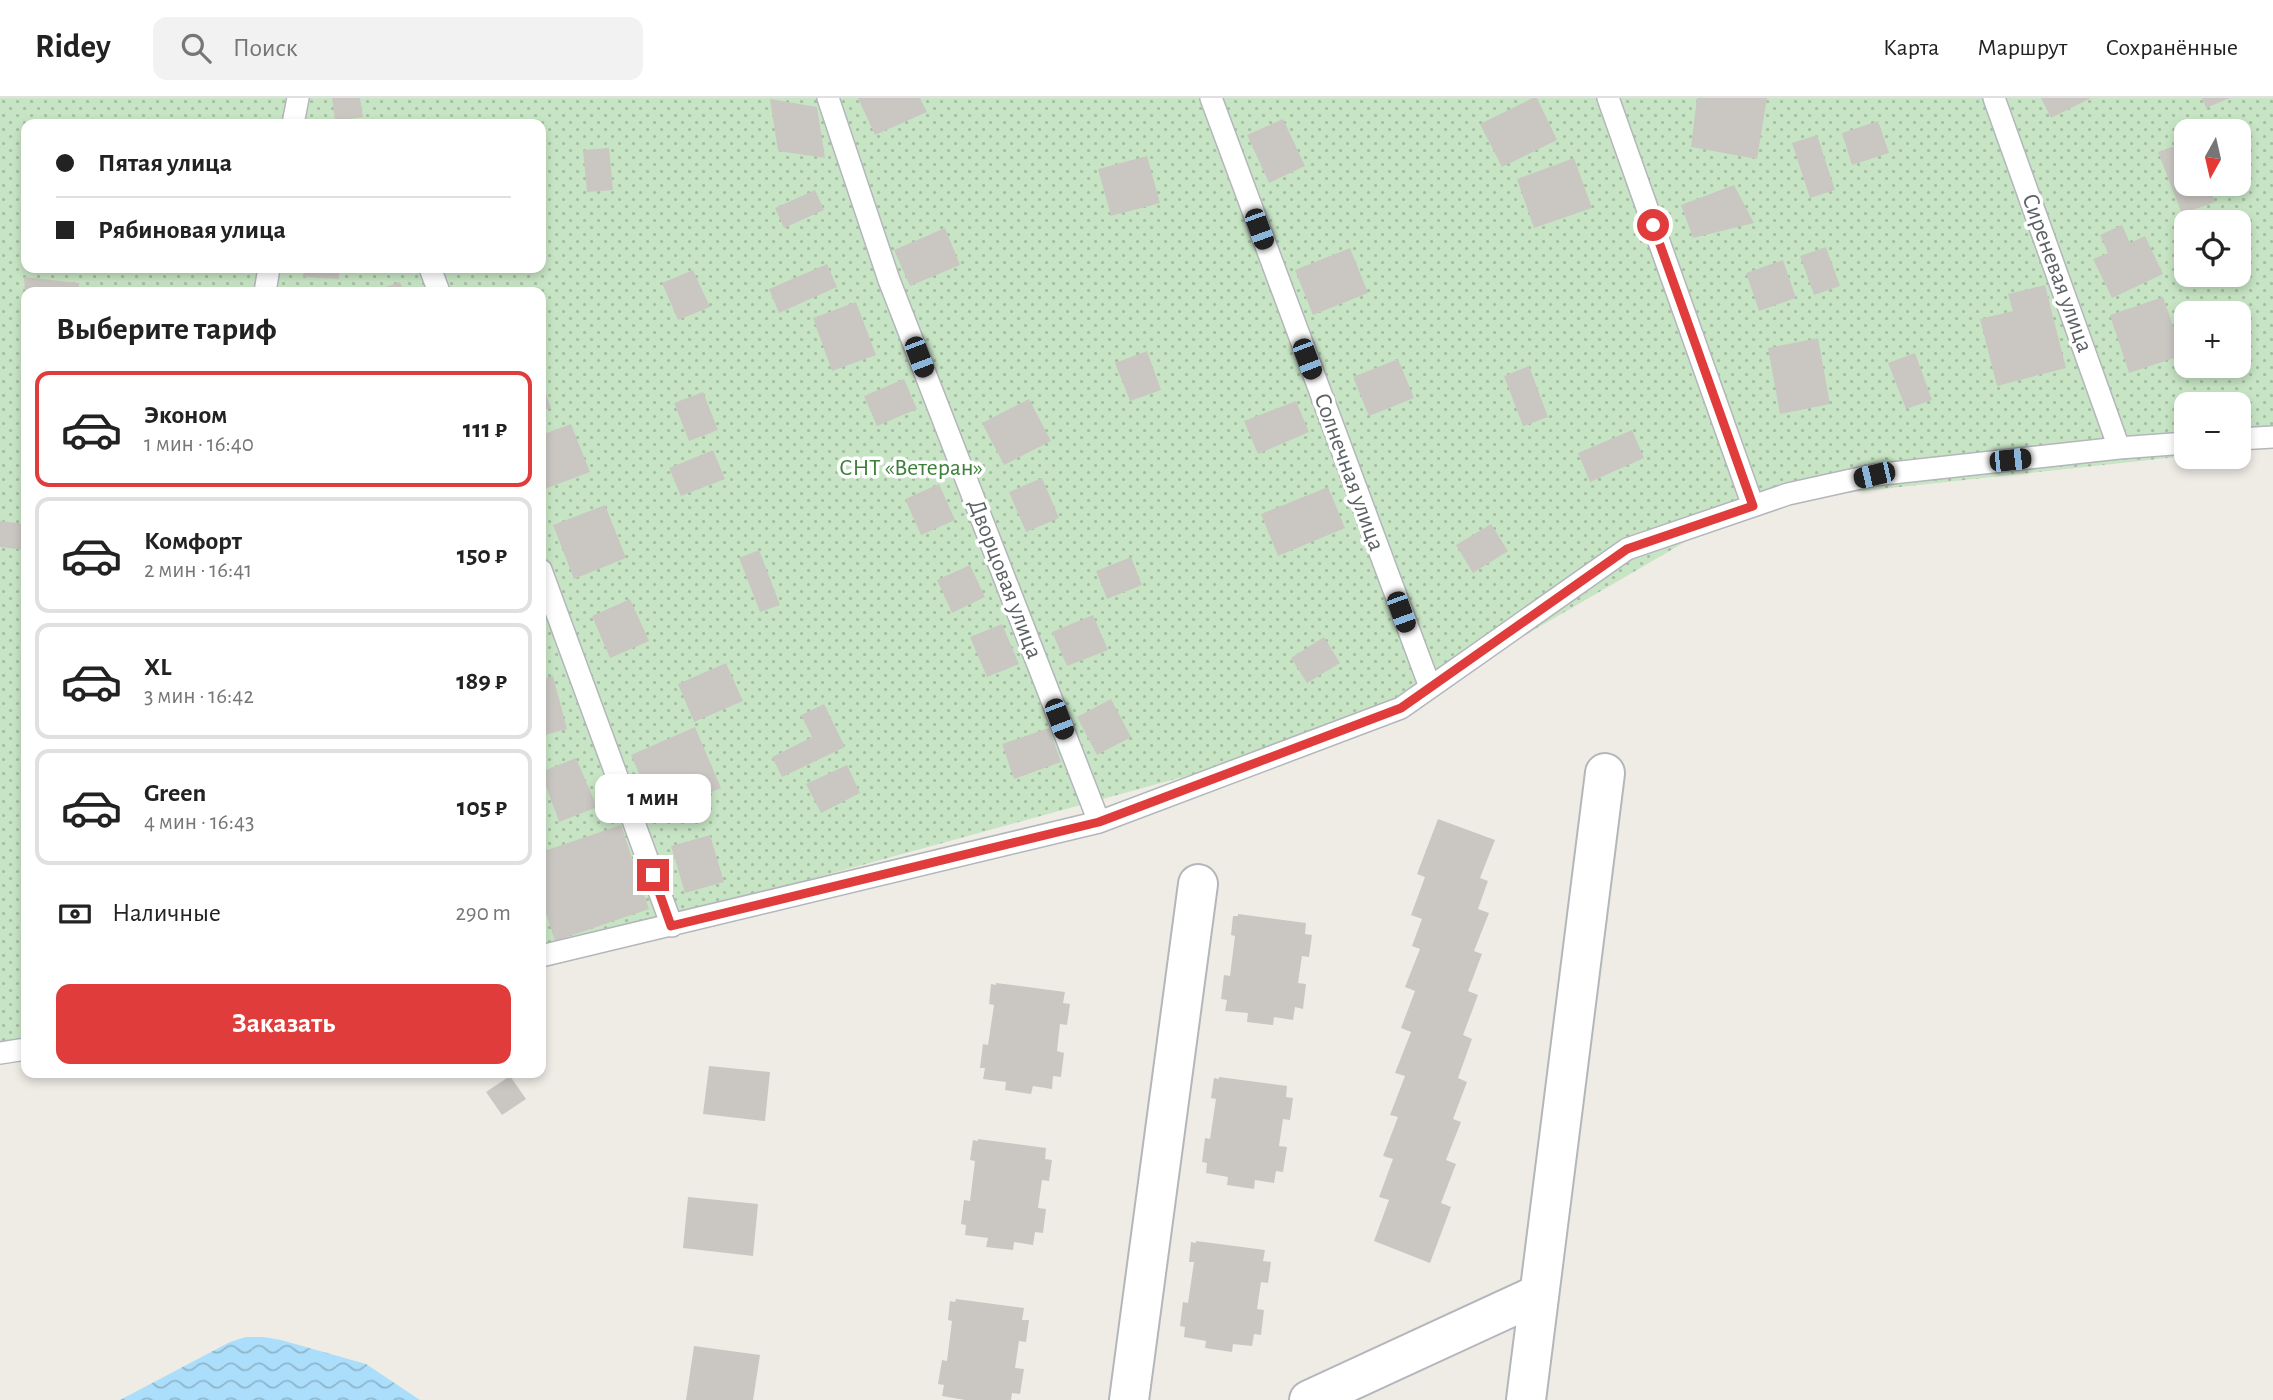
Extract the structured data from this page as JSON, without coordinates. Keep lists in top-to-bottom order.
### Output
{
  "streets": {
    "lane": ["Сиреневая улица", "Солнечная улица", "Дворцовая улица"]
  },
  "parks": ["СНТ «Ветеран»"],
  "north": "bottom",
  "page": {
    "header": "Ridey",
    "search": "Поиск",
    "nav": ["Карта", "Маршрут", "Сохранённые"],
    "map_buttons": ["+", "−"],
    "banner": ["Пятая улица", "Рябиновая улица"],
    "heading": "Выберите тариф",
    "list": [
      {
        "name": "Эконом",
        "note": "1 мин · 16:40",
        "value": "111 ₽"
      },
      {
        "name": "Комфорт",
        "note": "2 мин · 16:41",
        "value": "150 ₽"
      },
      {
        "name": "XL",
        "note": "3 мин · 16:42",
        "value": "189 ₽"
      },
      {
        "name": "Green",
        "note": "4 мин · 16:43",
        "value": "105 ₽"
      }
    ],
    "bubble": "1 мин",
    "pay": ["Наличные", "290 m"],
    "buttons": "Заказать"
  }
}
